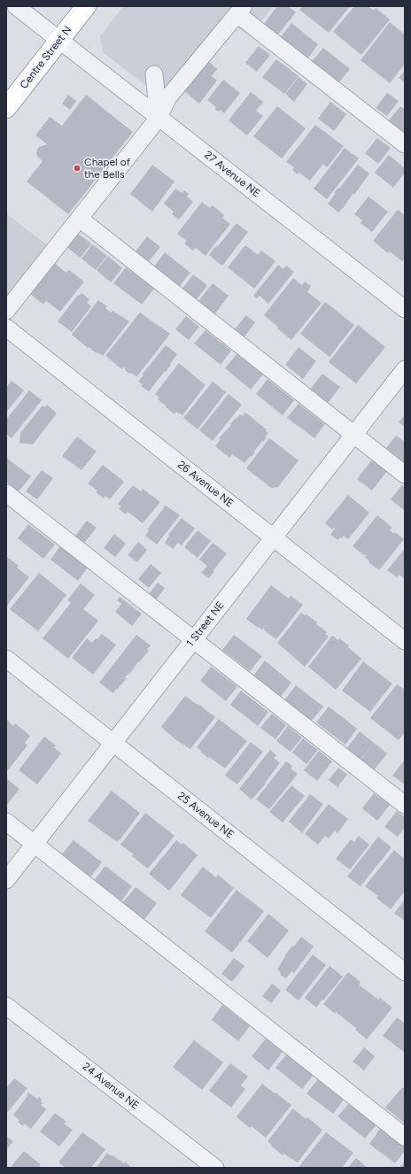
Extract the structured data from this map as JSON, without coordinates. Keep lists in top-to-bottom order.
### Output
{
  "streets": {
    "main road": ["Centre Street N"],
    "street": [
      "27 Avenue NE",
      "26 Avenue NE",
      "1 Street NE",
      "25 Avenue NE",
      "24 Avenue NE"
    ]
  },
  "crossings": [
    ["Centre Street N", "27 Avenue NE"],
    ["26 Avenue NE", "1 Street NE"],
    ["1 Street NE", "25 Avenue NE"]
  ],
  "places": ["Chapel of the Bells"]
}
